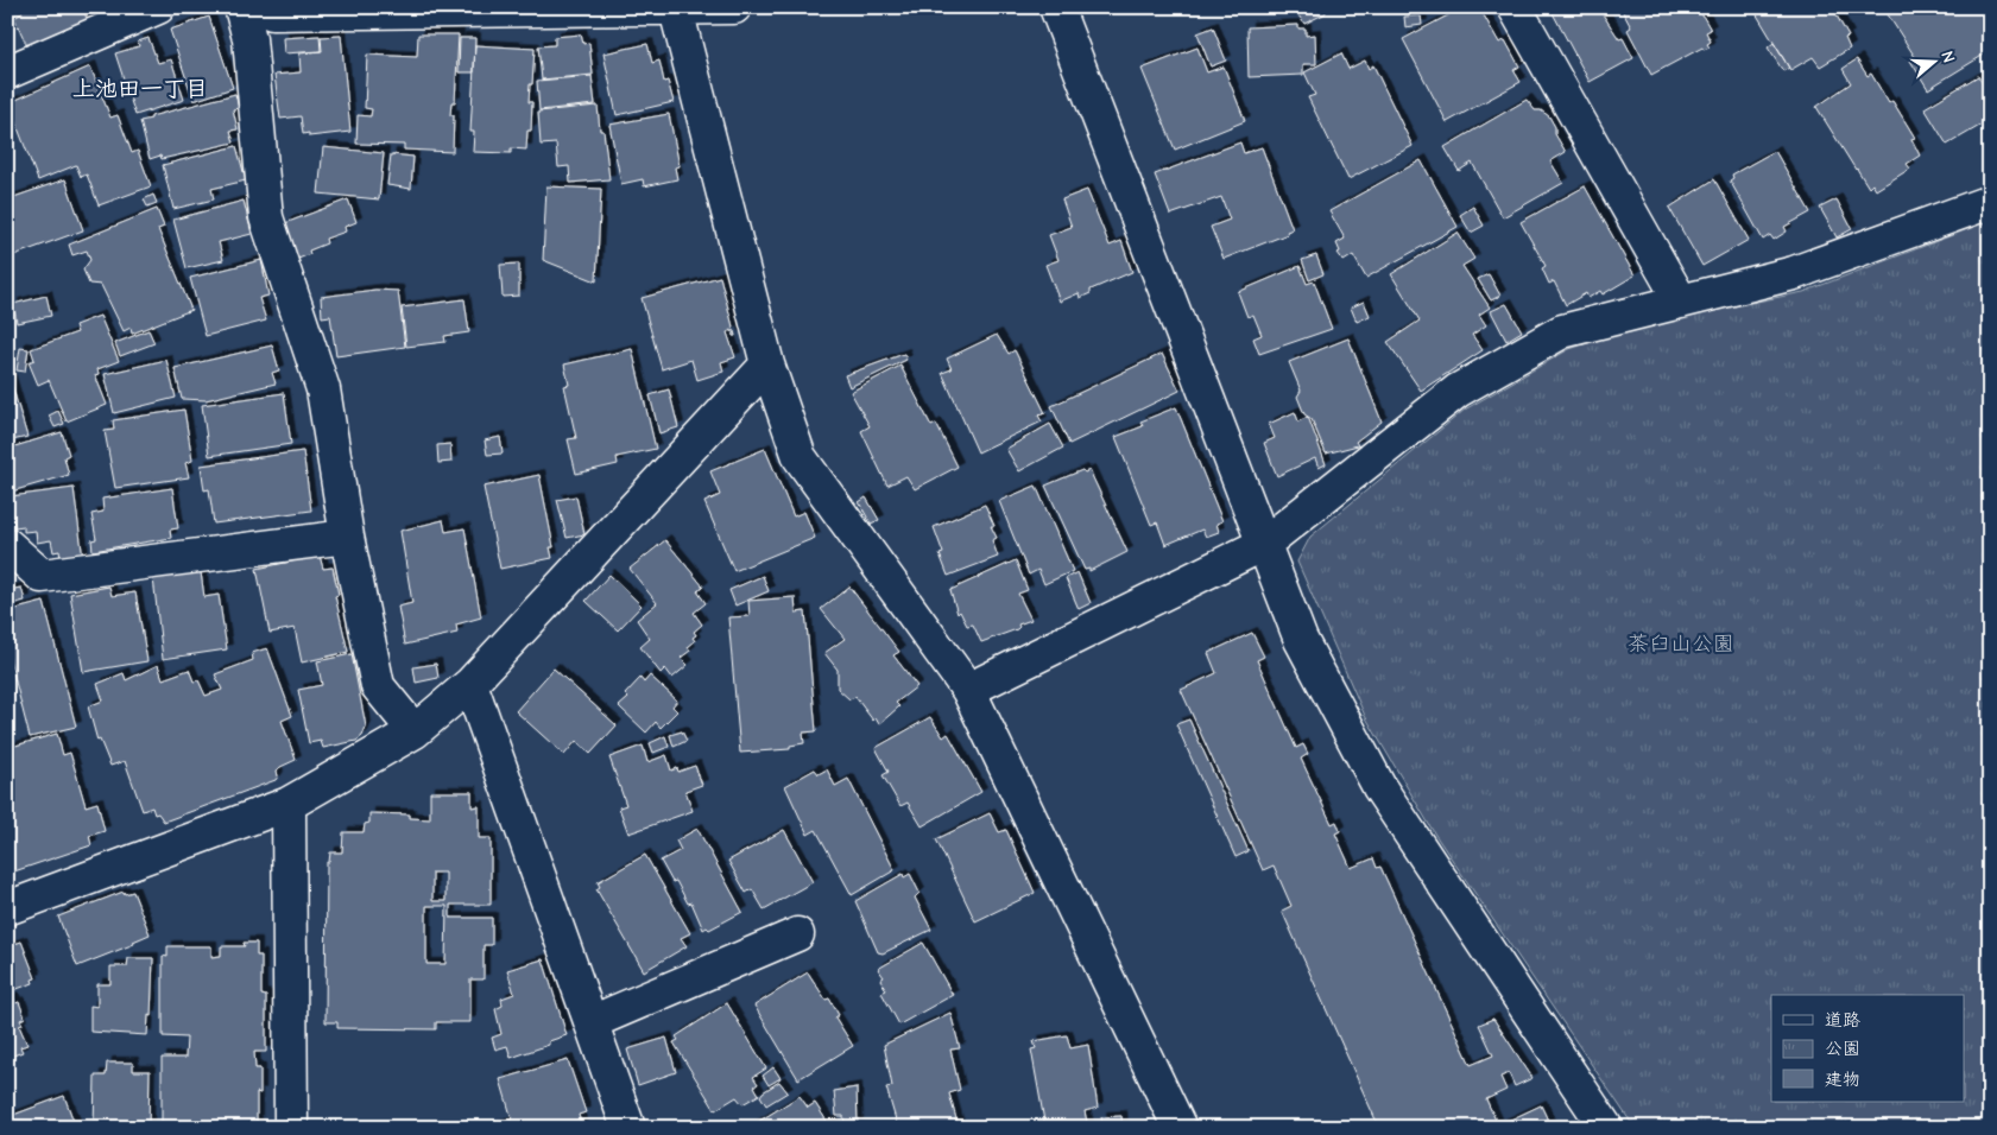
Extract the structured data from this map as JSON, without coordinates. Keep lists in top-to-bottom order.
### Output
{
  "districts": ["上池田一丁目"],
  "parks": ["茶臼山公園"],
  "legend": ["道路", "公園", "建物"],
  "north": "right"
}
